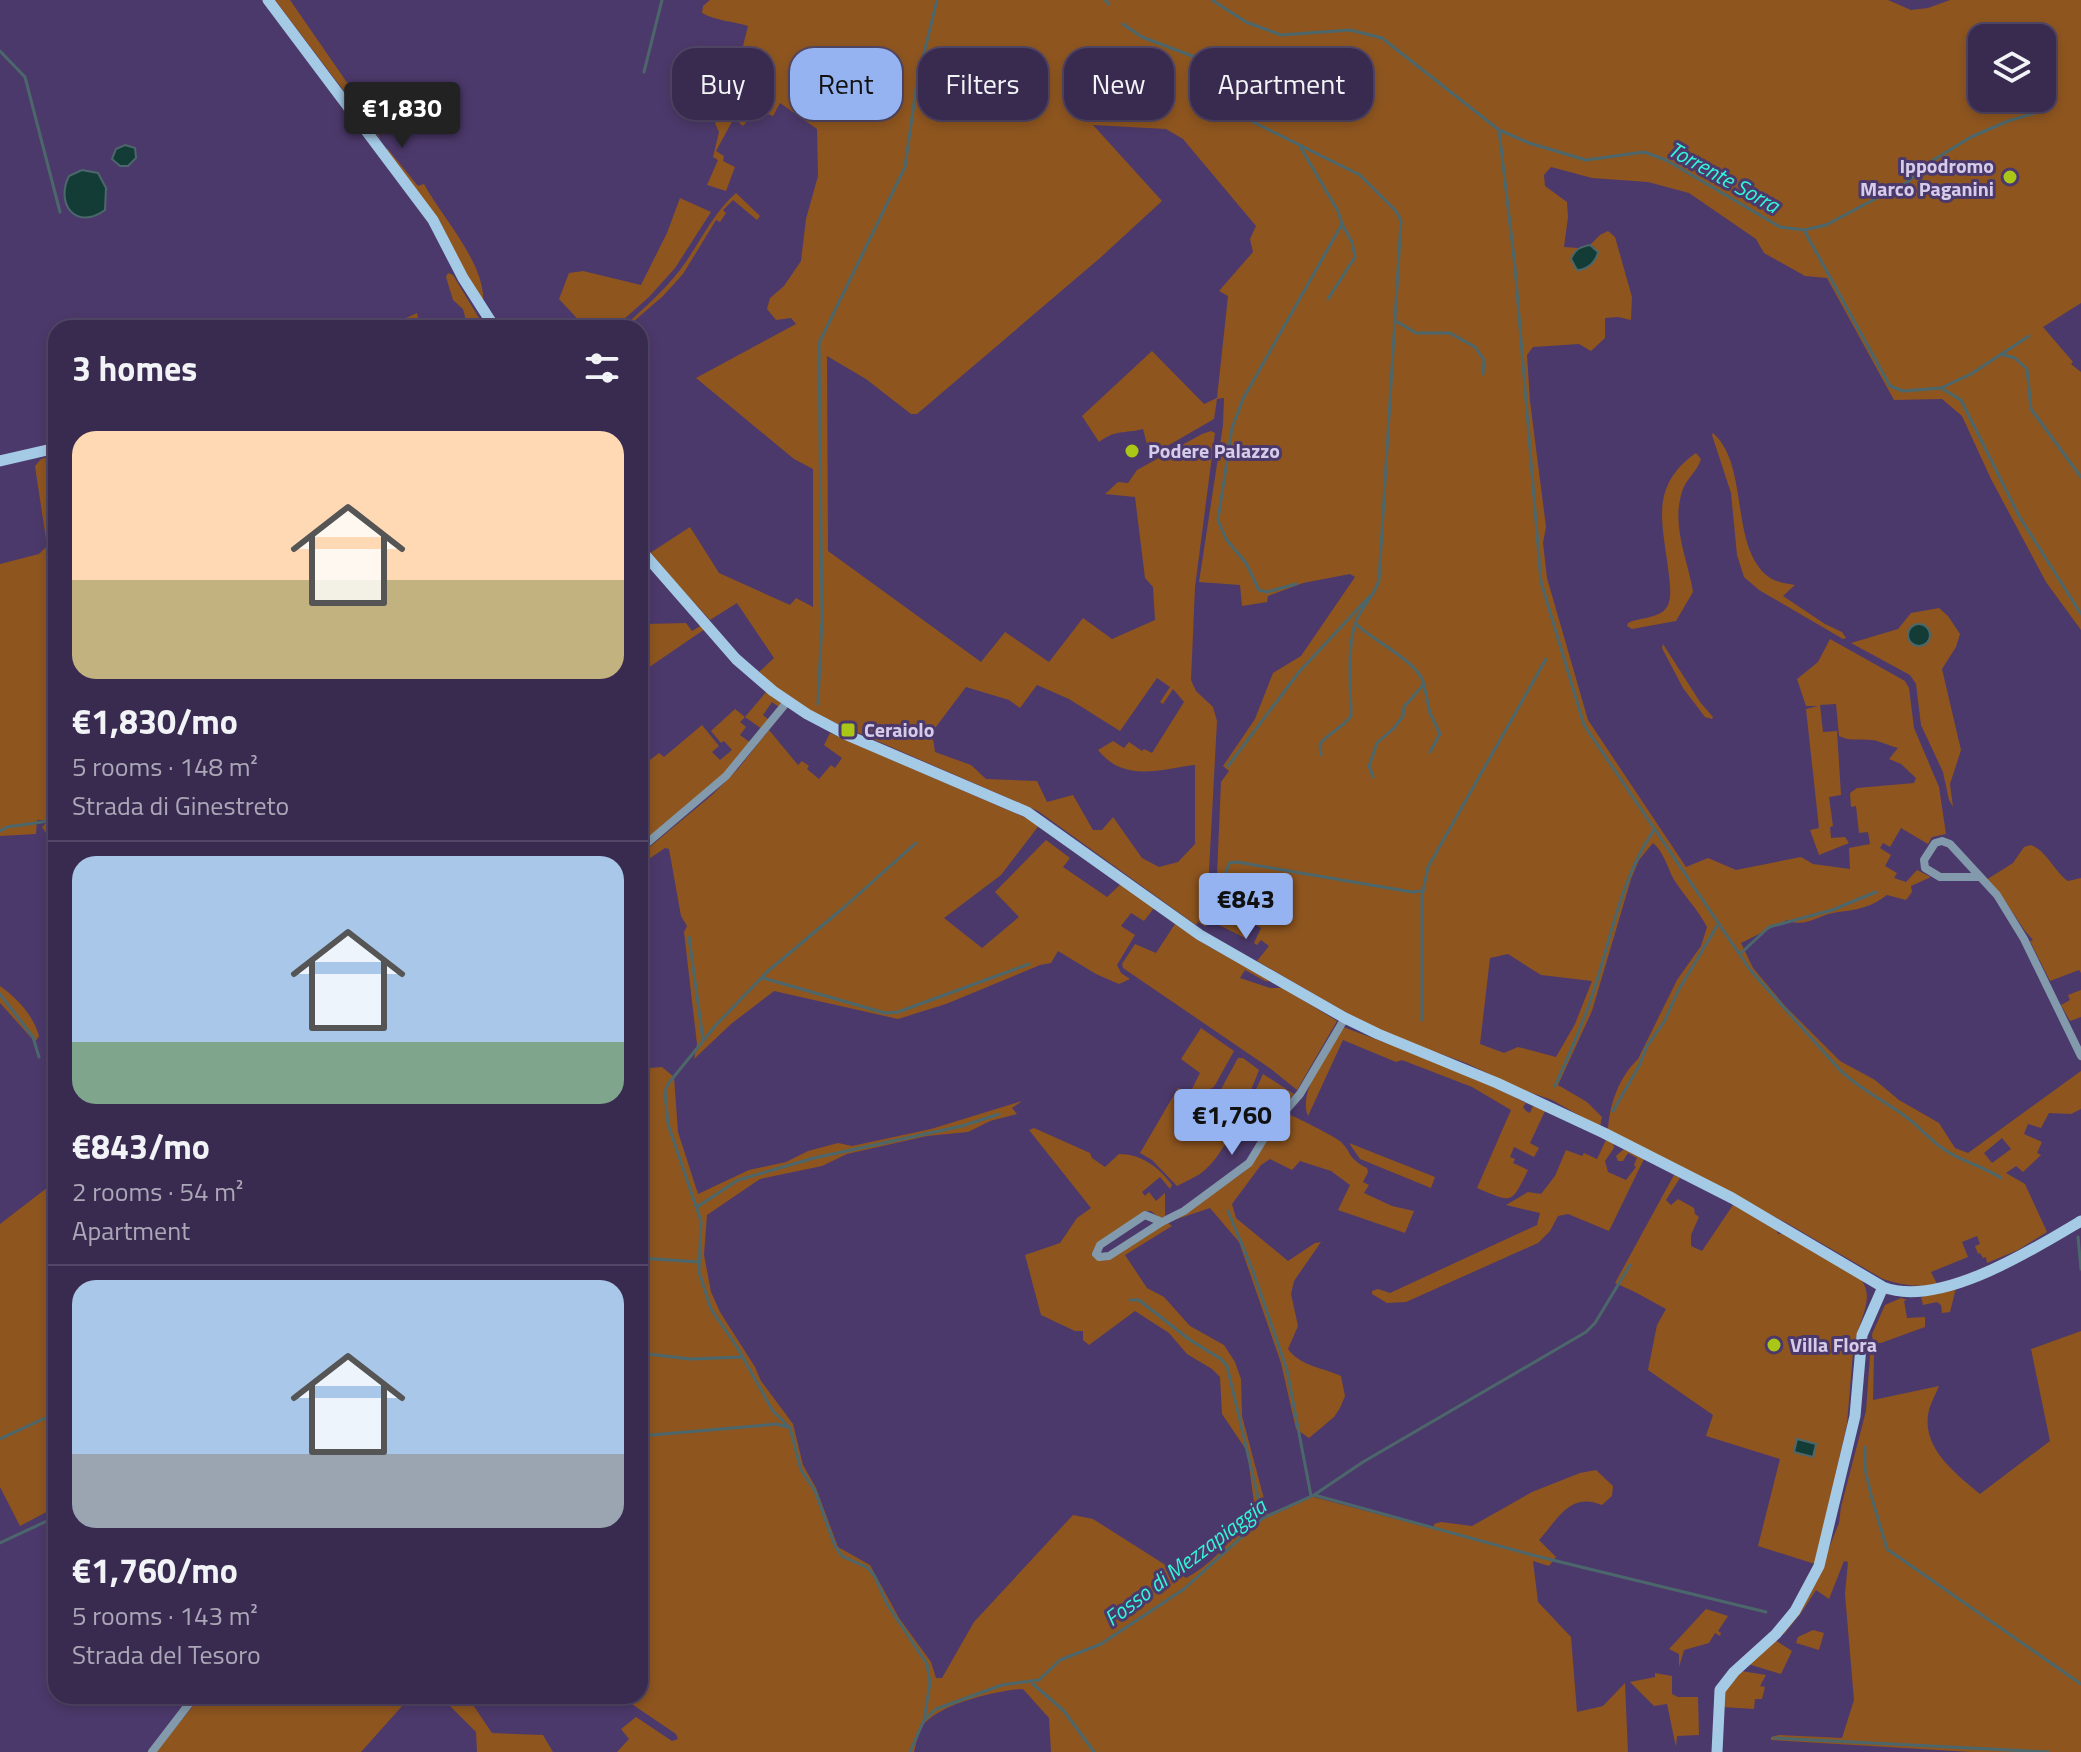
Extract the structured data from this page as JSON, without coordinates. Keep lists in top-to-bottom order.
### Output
{
  "water": ["Torrente Sorra", "Fosso di Mezzapiaggia"],
  "places": {
    "other": ["Ippodromo Marco Paganini", "Podere Palazzo", "Villa Flora"],
    "transit": ["Ceraiolo"]
  },
  "page": {
    "chip": [
      "Buy",
      "Rent",
      "Filters",
      "New",
      "Apartment"
    ],
    "price": ["€1,830", "€843", "€1,760"],
    "heading": "3 homes",
    "list": [
      {
        "name": "€1,830/mo",
        "note": "5 rooms · 148 m² · Strada di Ginestreto"
      },
      {
        "name": "€843/mo",
        "note": "2 rooms · 54 m² · Apartment"
      },
      {
        "name": "€1,760/mo",
        "note": "5 rooms · 143 m² · Strada del Tesoro"
      }
    ]
  }
}
